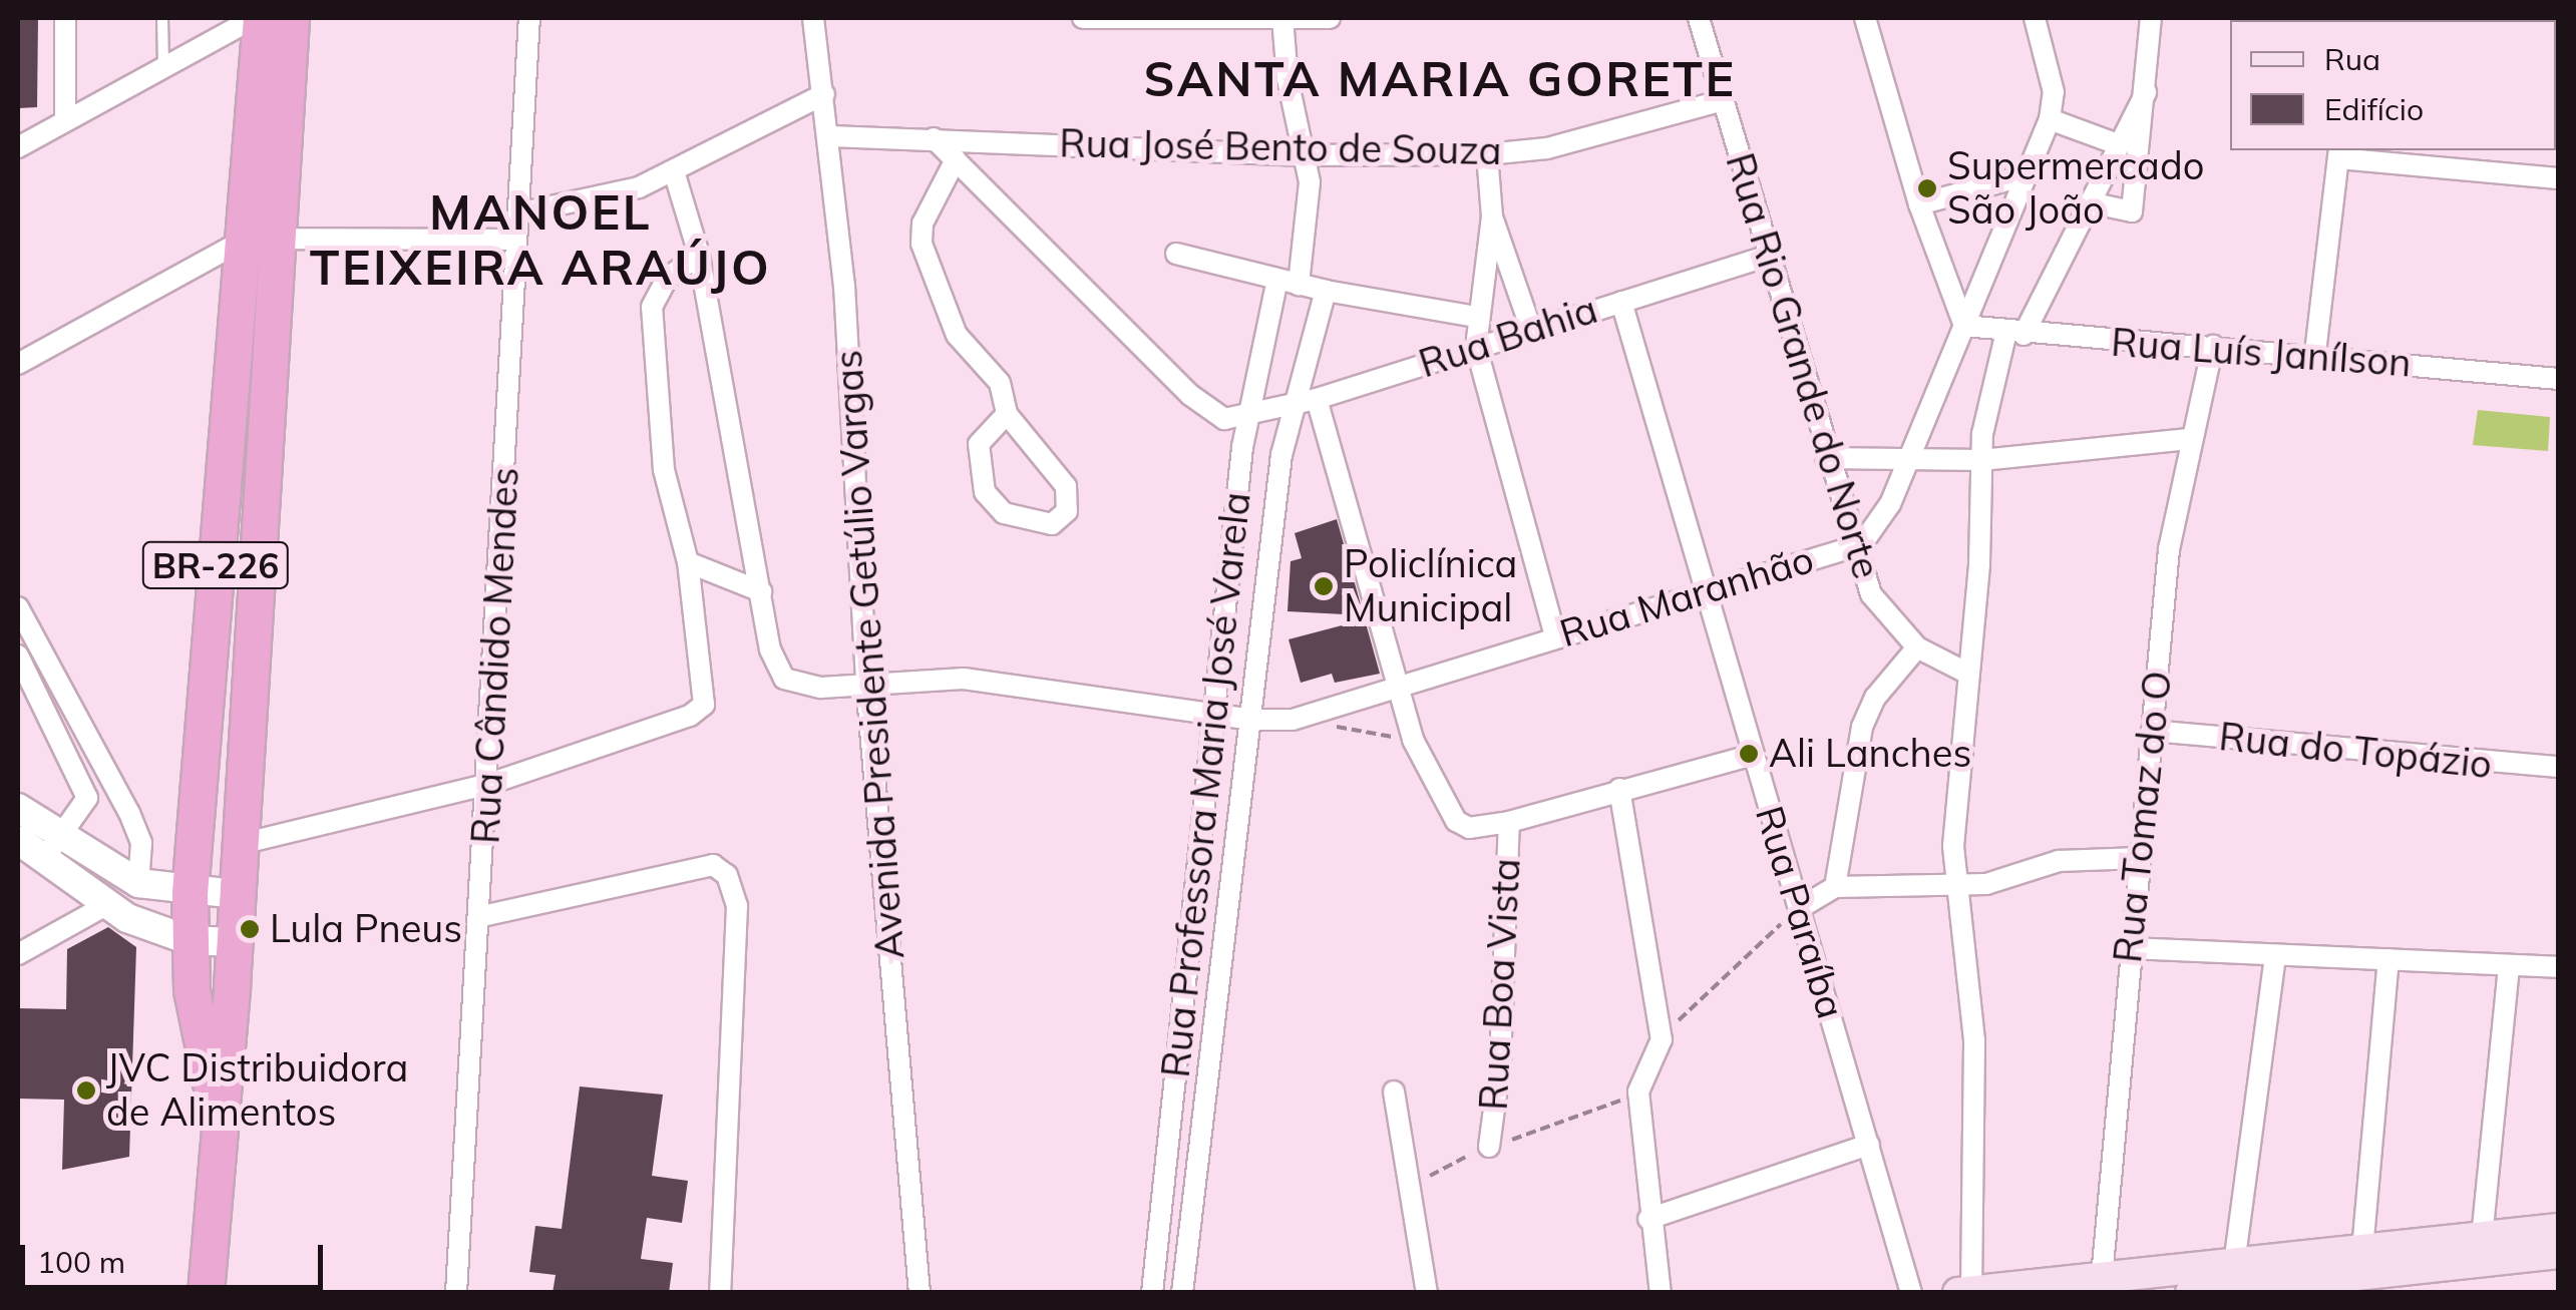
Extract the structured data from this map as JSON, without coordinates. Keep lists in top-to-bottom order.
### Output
{
  "streets": {
    "highway": ["BR-226"],
    "street": [
      "Rua José Bento de Souza",
      "Rua Bahia",
      "Rua Luís Janílson",
      "Rua Rio Grande do Norte",
      "Rua Maranhão",
      "Avenida Presidente Getúlio Vargas",
      "Rua Cândido Mendes",
      "Rua do Topázio",
      "Rua Professora Maria José Varela",
      "Rua Tomaz do O",
      "Rua Paraíba",
      "Rua Boa Vista"
    ]
  },
  "crossings": [
    ["Rua José Bento de Souza", "Rua Rio Grande do Norte"],
    ["Rua José Bento de Souza", "Avenida Presidente Getúlio Vargas"],
    ["Rua José Bento de Souza", "Rua Professora Maria José Varela"],
    ["Rua Bahia", "Rua Rio Grande do Norte"],
    ["Rua Bahia", "Rua Professora Maria José Varela"],
    ["Rua Bahia", "Rua Paraíba"],
    ["Rua Luís Janílson", "Rua Tomaz do O"],
    ["Rua Rio Grande do Norte", "Rua Maranhão"],
    ["Rua Maranhão", "Avenida Presidente Getúlio Vargas"],
    ["Rua Maranhão", "Rua Professora Maria José Varela"],
    ["Rua Maranhão", "Rua Paraíba"],
    ["Rua do Topázio", "Rua Tomaz do O"]
  ],
  "districts": ["SANTA MARIA GORETE", "MANOEL TEIXEIRA ARAÚJO"],
  "places": [
    "Supermercado São João",
    "Policlínica Municipal",
    "Ali Lanches",
    "Lula Pneus",
    "JVC Distribuidora de Alimentos"
  ],
  "legend": ["Rua", "Edifício"],
  "scale_bar": "100 m"
}
